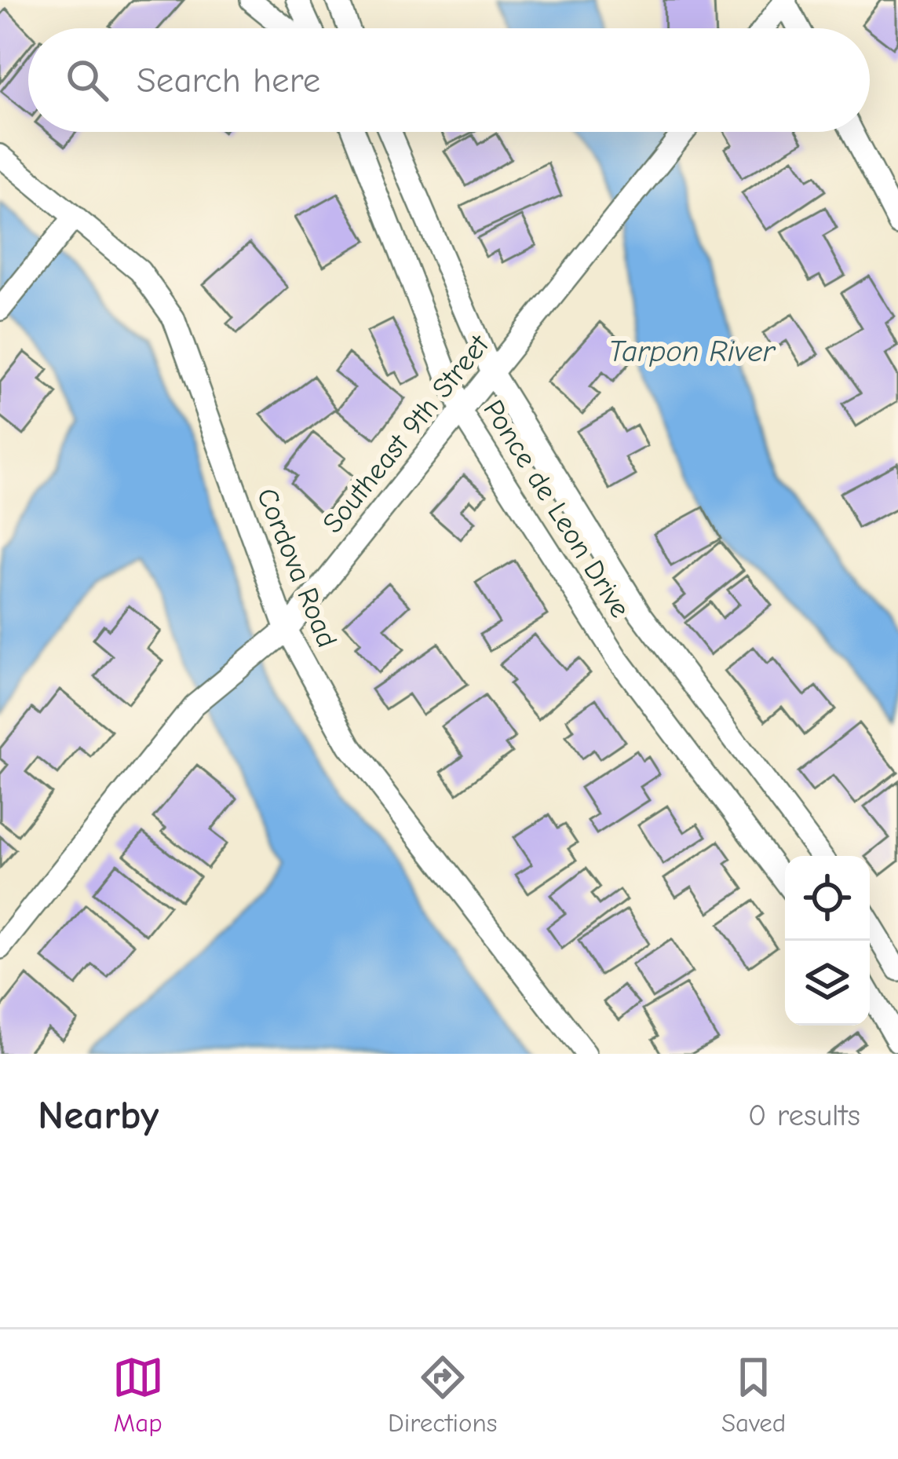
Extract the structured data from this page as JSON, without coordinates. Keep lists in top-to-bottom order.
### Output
{
  "streets": {
    "street": ["Southeast 9th Street", "Ponce de Leon Drive", "Cordova Road"]
  },
  "crossings": [
    ["Southeast 9th Street", "Ponce de Leon Drive"],
    ["Southeast 9th Street", "Cordova Road"]
  ],
  "water": ["Tarpon River"],
  "page": {
    "search": "Search here",
    "heading": ["Nearby", "0 results"],
    "nav": ["Map", "Directions", "Saved"]
  }
}
